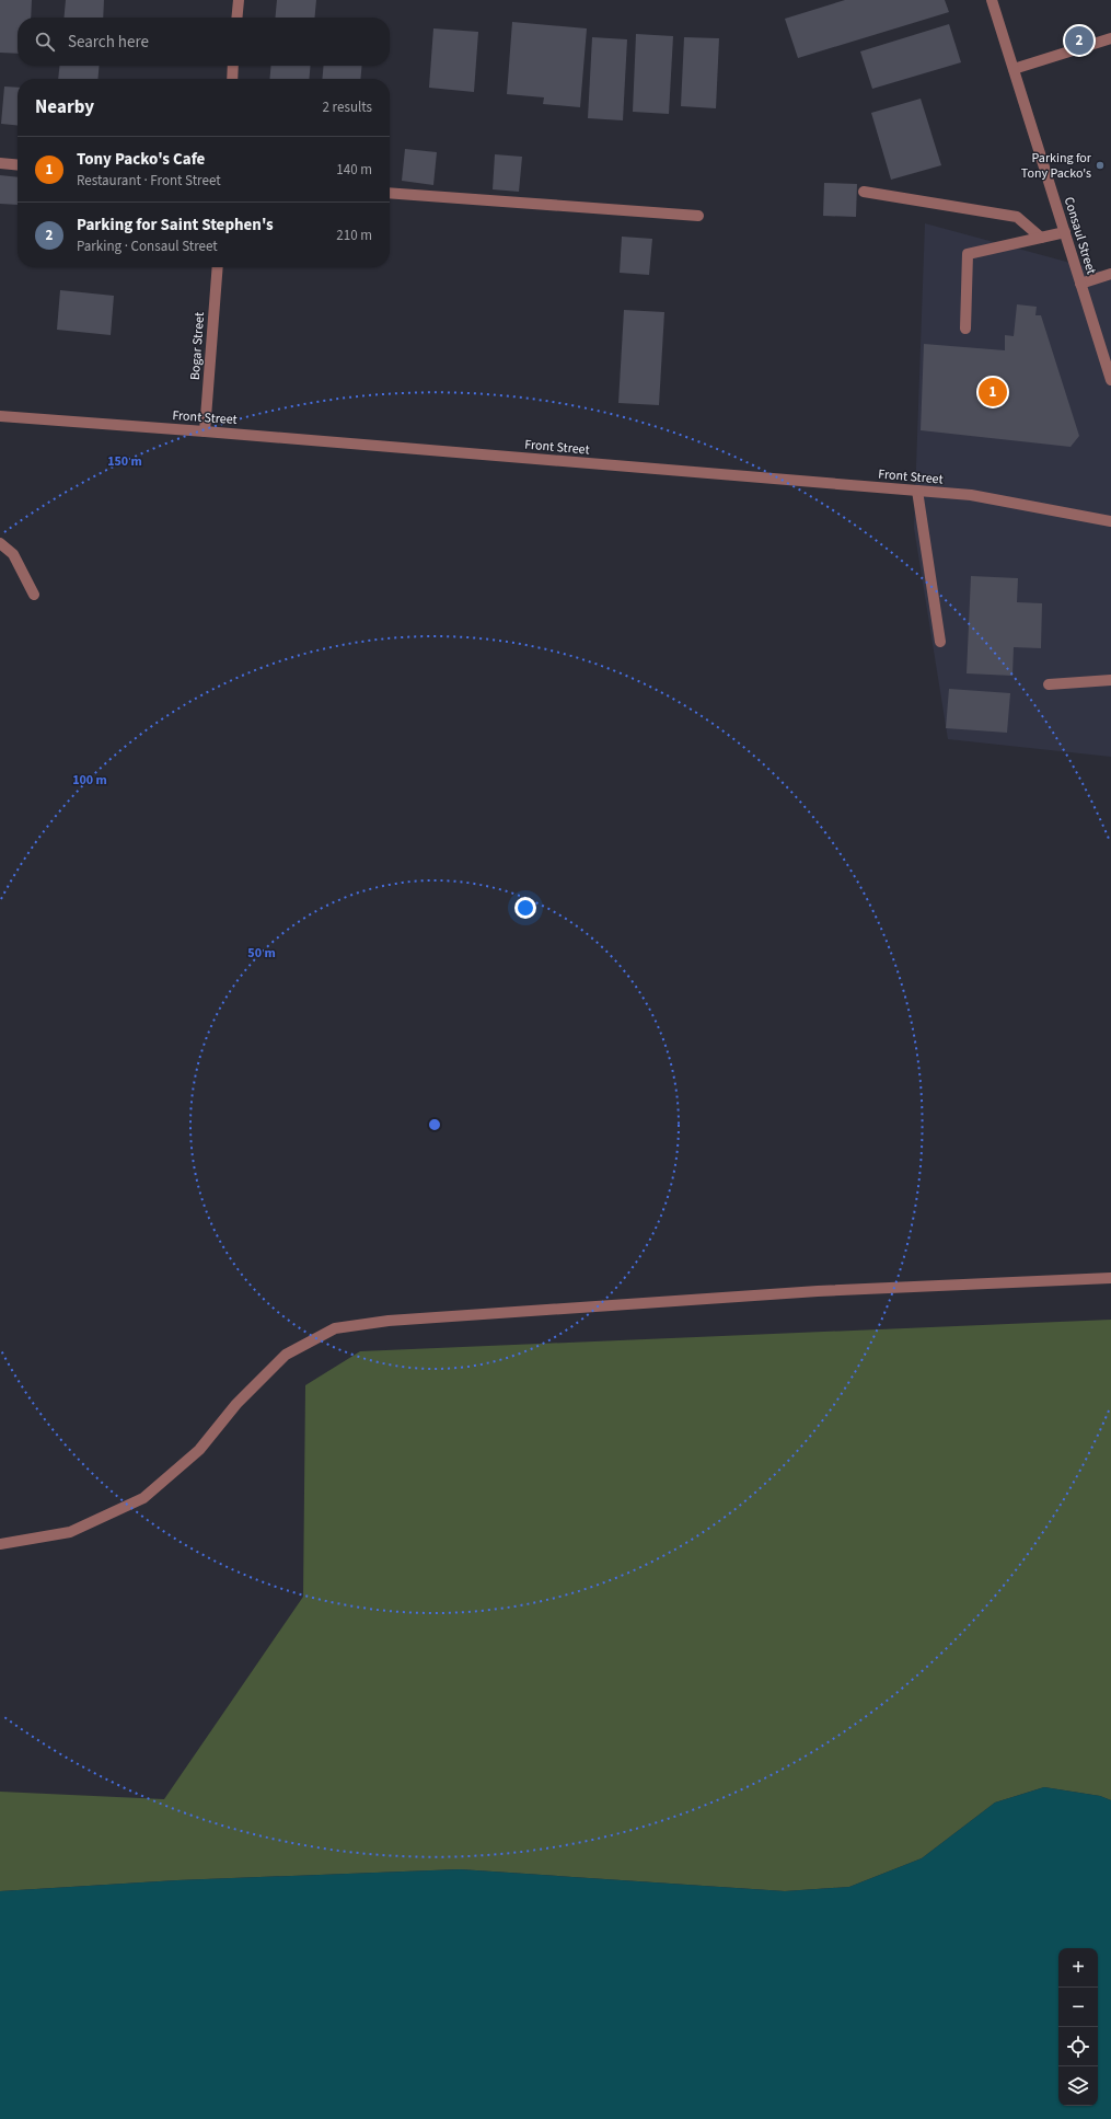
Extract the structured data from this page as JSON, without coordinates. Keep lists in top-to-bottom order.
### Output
{
  "streets": {
    "street": ["Consaul Street", "Bogar Street", "Front Street"]
  },
  "crossings": [
    ["Bogar Street", "Front Street"]
  ],
  "places": ["Parking for Tony Packo's"],
  "page": {
    "search": "Search here",
    "pins": ["2", "1"],
    "heading": ["Nearby", "2 results"],
    "list": [
      {
        "mark": "1",
        "name": "Tony Packo's Cafe",
        "note": "Restaurant · Front Street",
        "value": "140 m"
      },
      {
        "mark": "2",
        "name": "Parking for Saint Stephen's",
        "note": "Parking · Consaul Street",
        "value": "210 m"
      }
    ],
    "map_buttons": ["+", "−"]
  },
  "rings": ["150 m", "100 m", "50 m"]
}
